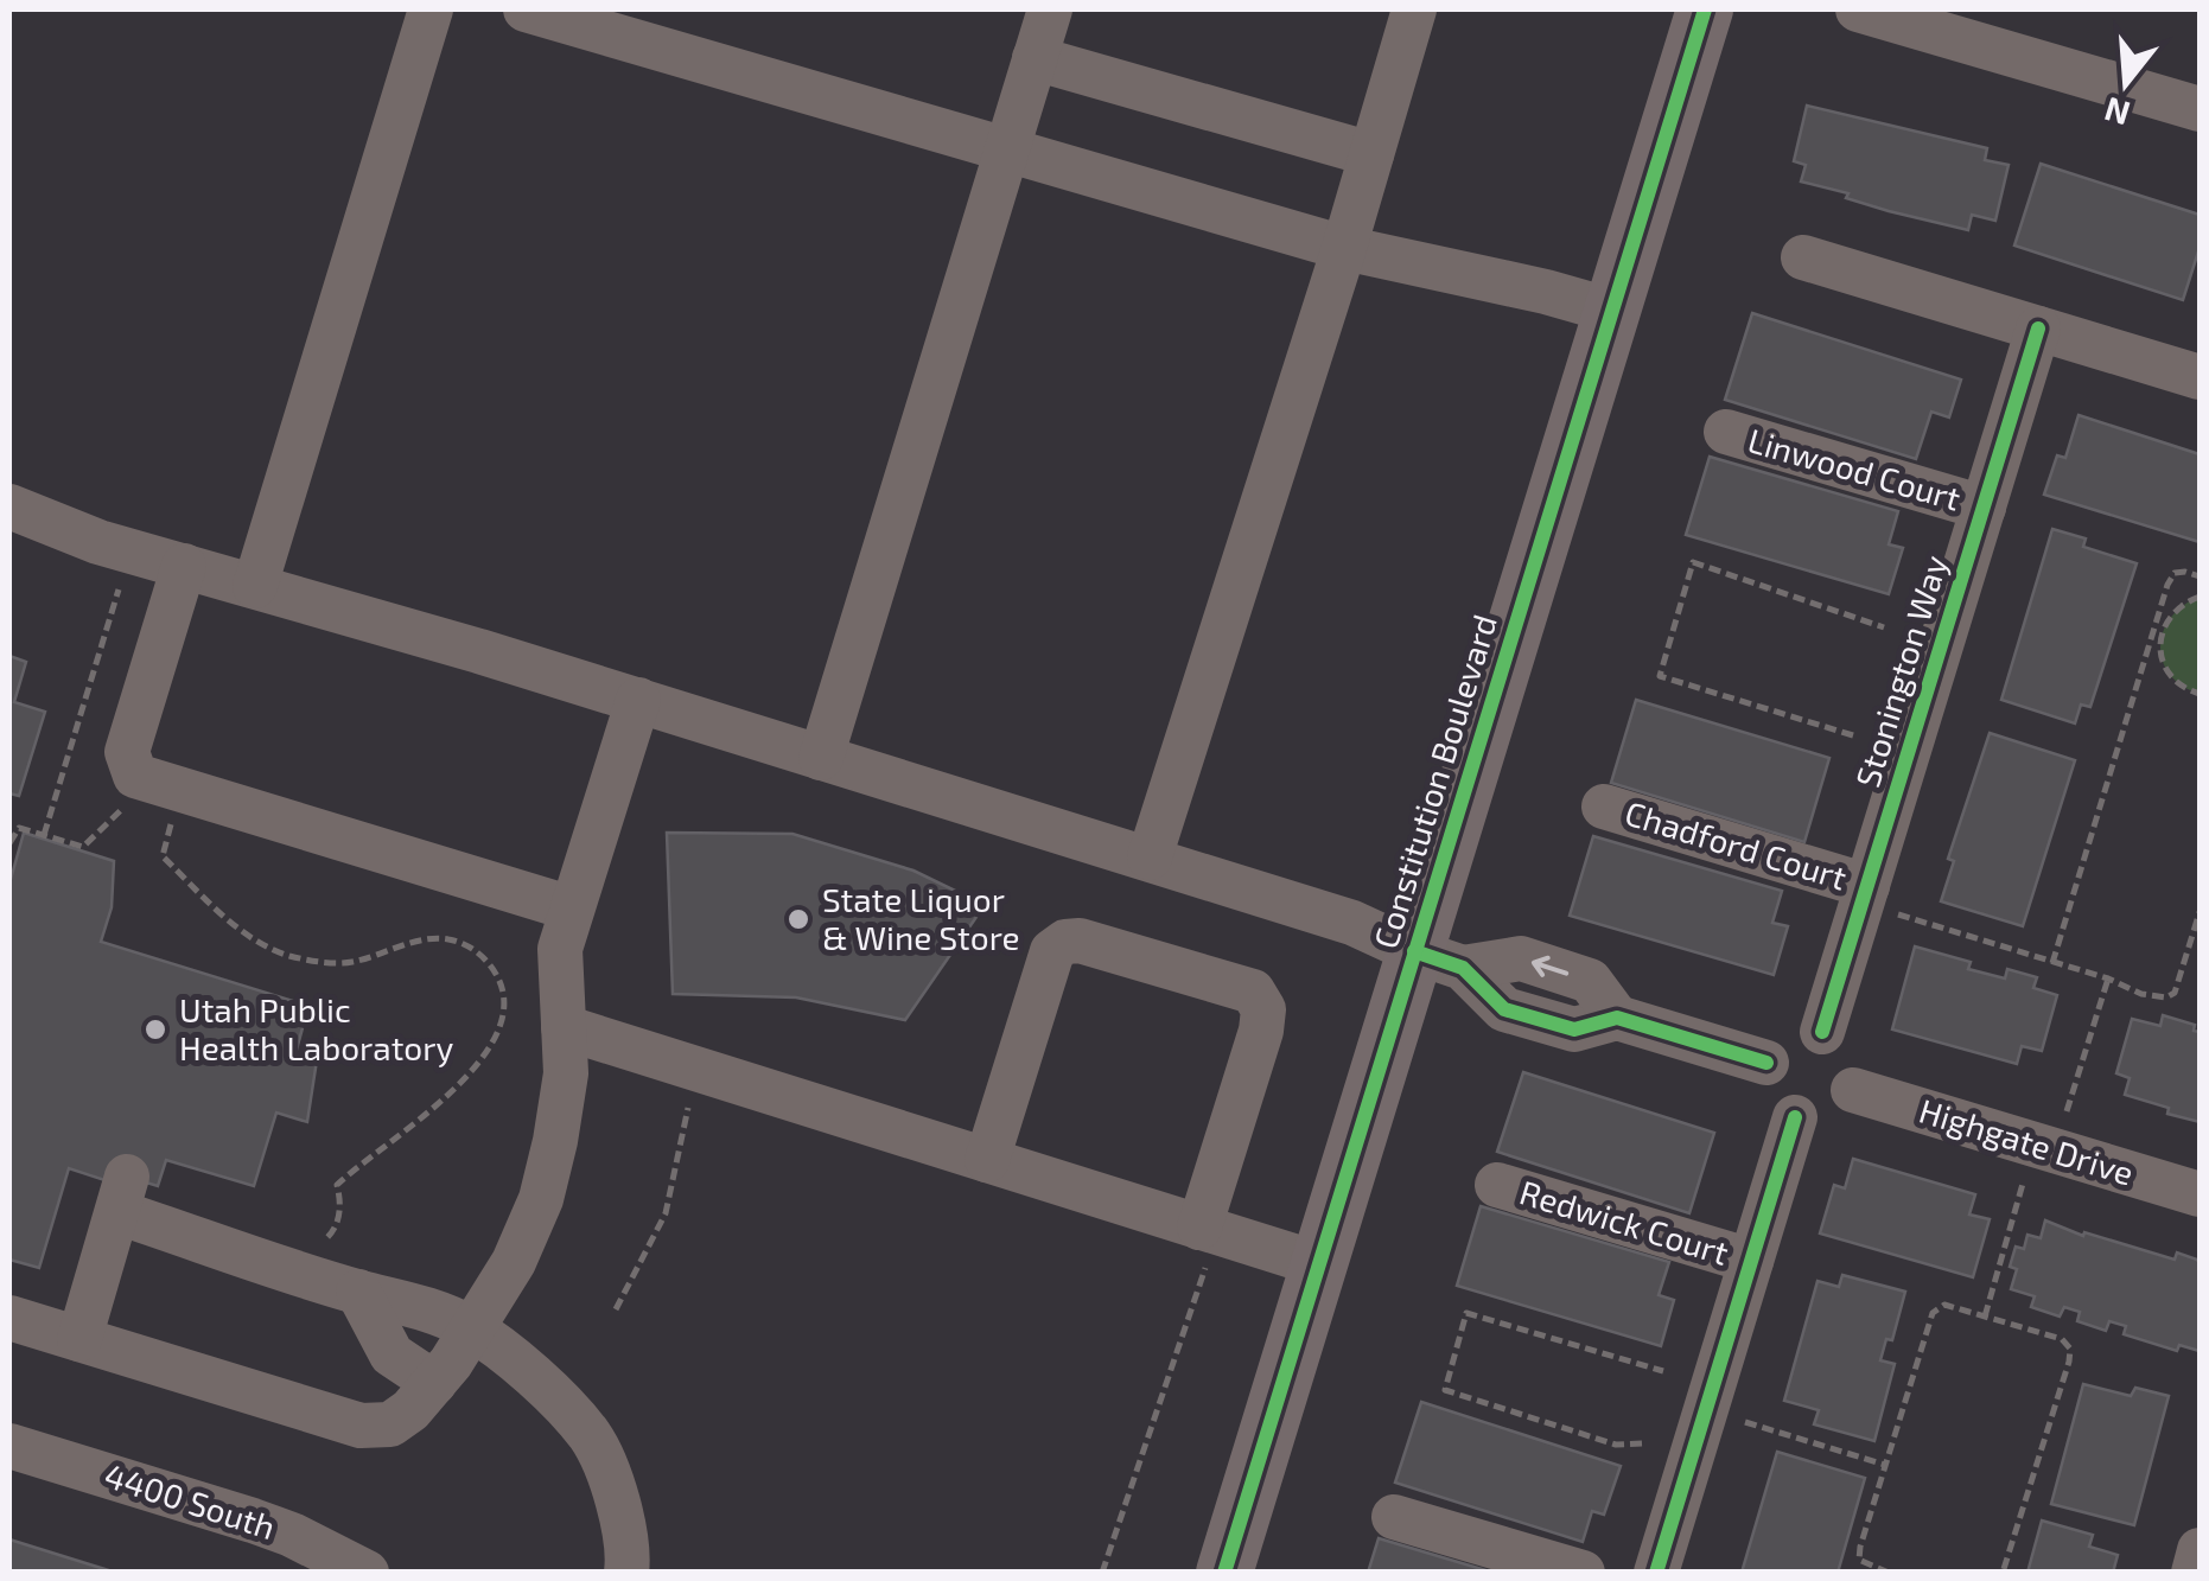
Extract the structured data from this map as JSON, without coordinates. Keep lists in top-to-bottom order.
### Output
{
  "streets": {
    "main road": ["Constitution Boulevard"],
    "street": [
      "Linwood Court",
      "Stonington Way",
      "Chadford Court",
      "Highgate Drive",
      "Redwick Court",
      "4400 South"
    ]
  },
  "crossings": [
    ["Linwood Court", "Stonington Way"],
    ["Stonington Way", "Chadford Court"],
    ["Stonington Way", "Highgate Drive"]
  ],
  "places": ["State Liquor & Wine Store", "Utah Public Health Laboratory"],
  "north": "bottom"
}
